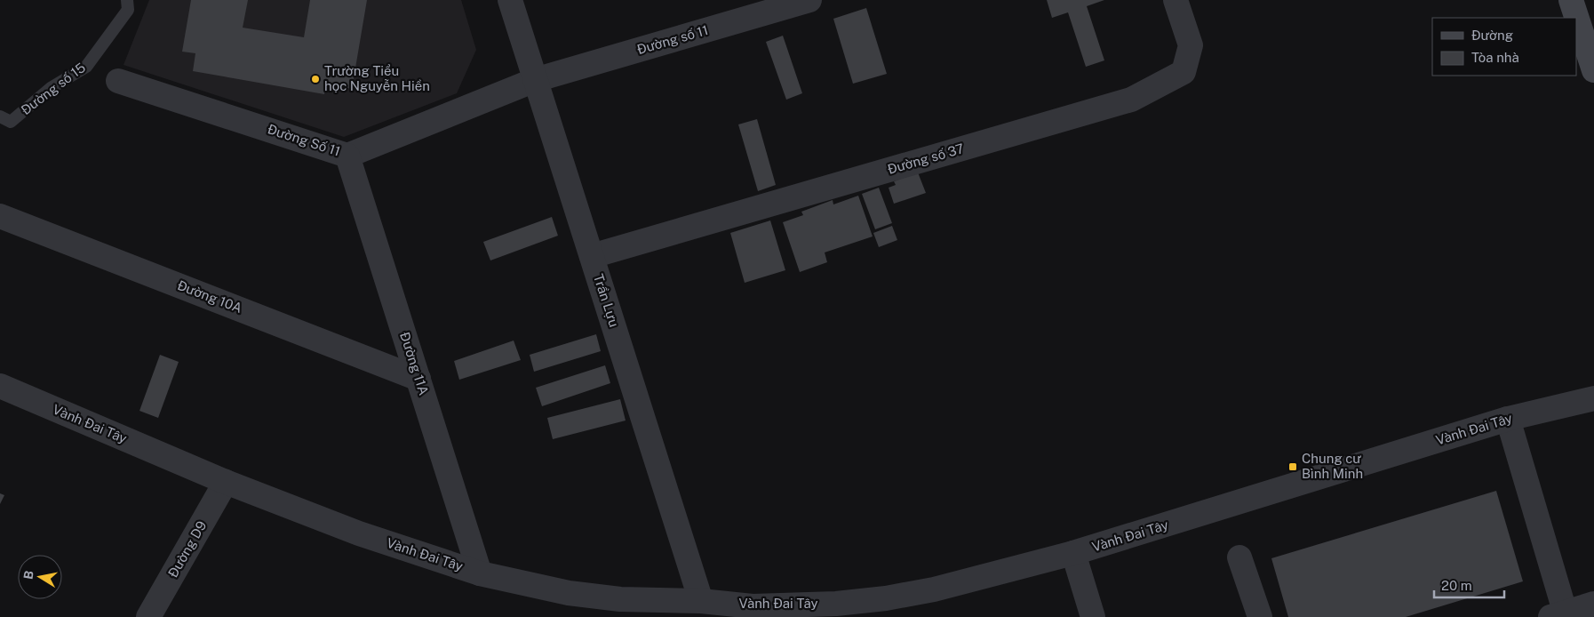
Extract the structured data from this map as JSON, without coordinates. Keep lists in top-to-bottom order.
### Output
{
  "streets": {
    "street": [
      "Đường số 11",
      "Đường Số 11",
      "Đường số 37",
      "Đường 10A",
      "Trần Lựu",
      "Đường 11A",
      "Vành Đai Tây",
      "Đường D9"
    ],
    "lane": ["Đường số 15"]
  },
  "crossings": [
    ["Đường số 11", "Đường Số 11"],
    ["Đường số 11", "Trần Lựu"],
    ["Đường Số 11", "Trần Lựu"],
    ["Đường Số 11", "Đường 11A"],
    ["Đường số 37", "Trần Lựu"],
    ["Đường 10A", "Đường 11A"],
    ["Trần Lựu", "Vành Đai Tây"],
    ["Đường 11A", "Vành Đai Tây"],
    ["Vành Đai Tây", "Đường D9"]
  ],
  "places": {
    "other": ["Trường Tiểu học Nguyễn Hiền"],
    "transit": ["Chung cư Bình Minh"]
  },
  "legend": ["Đường", "Tòa nhà"],
  "scale_bar": "20 m",
  "north": "left"
}
